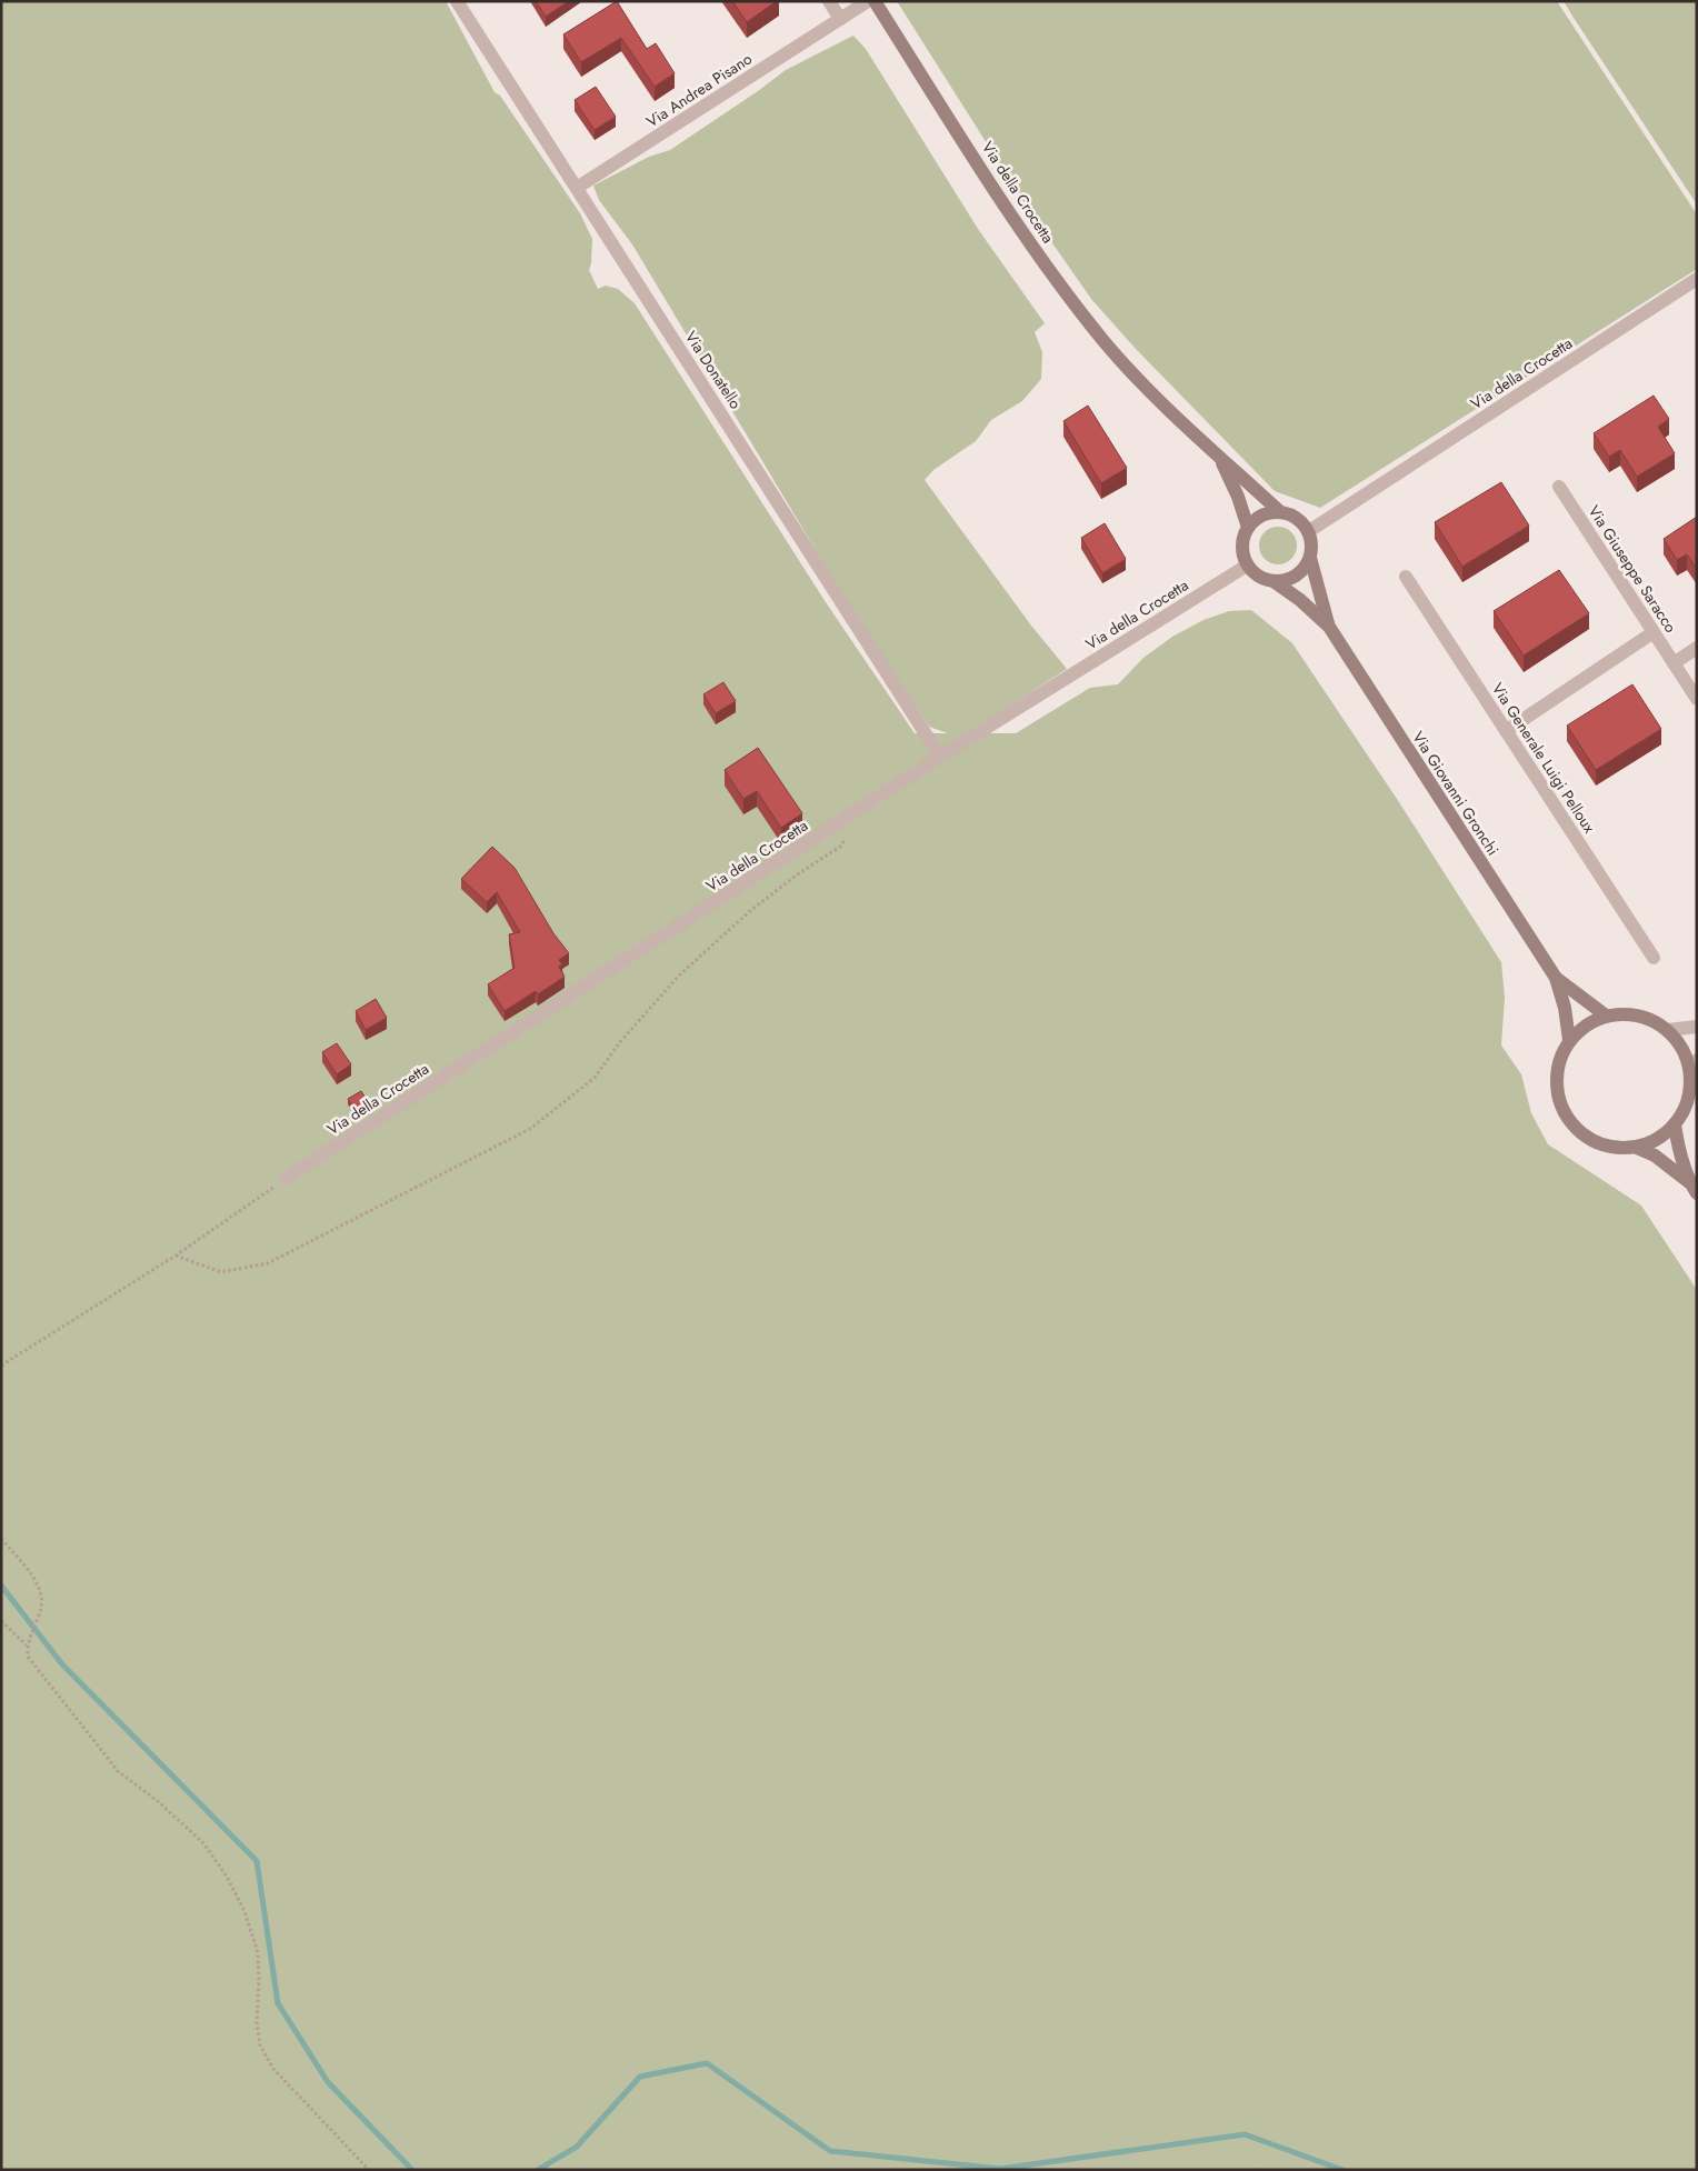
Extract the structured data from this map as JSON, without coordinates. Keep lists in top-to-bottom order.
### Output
{
  "streets": {
    "street": [
      "Via Andrea Pisano",
      "Via della Crocetta",
      "Via Donatello",
      "Via Giuseppe Saracco",
      "Via Generale Luigi Pelloux",
      "Via Giovanni Gronchi"
    ]
  },
  "crossings": [
    ["Via Andrea Pisano", "Via Donatello"],
    ["Via della Crocetta", "Via Donatello"],
    ["Via della Crocetta", "Via Giovanni Gronchi"]
  ]
}
